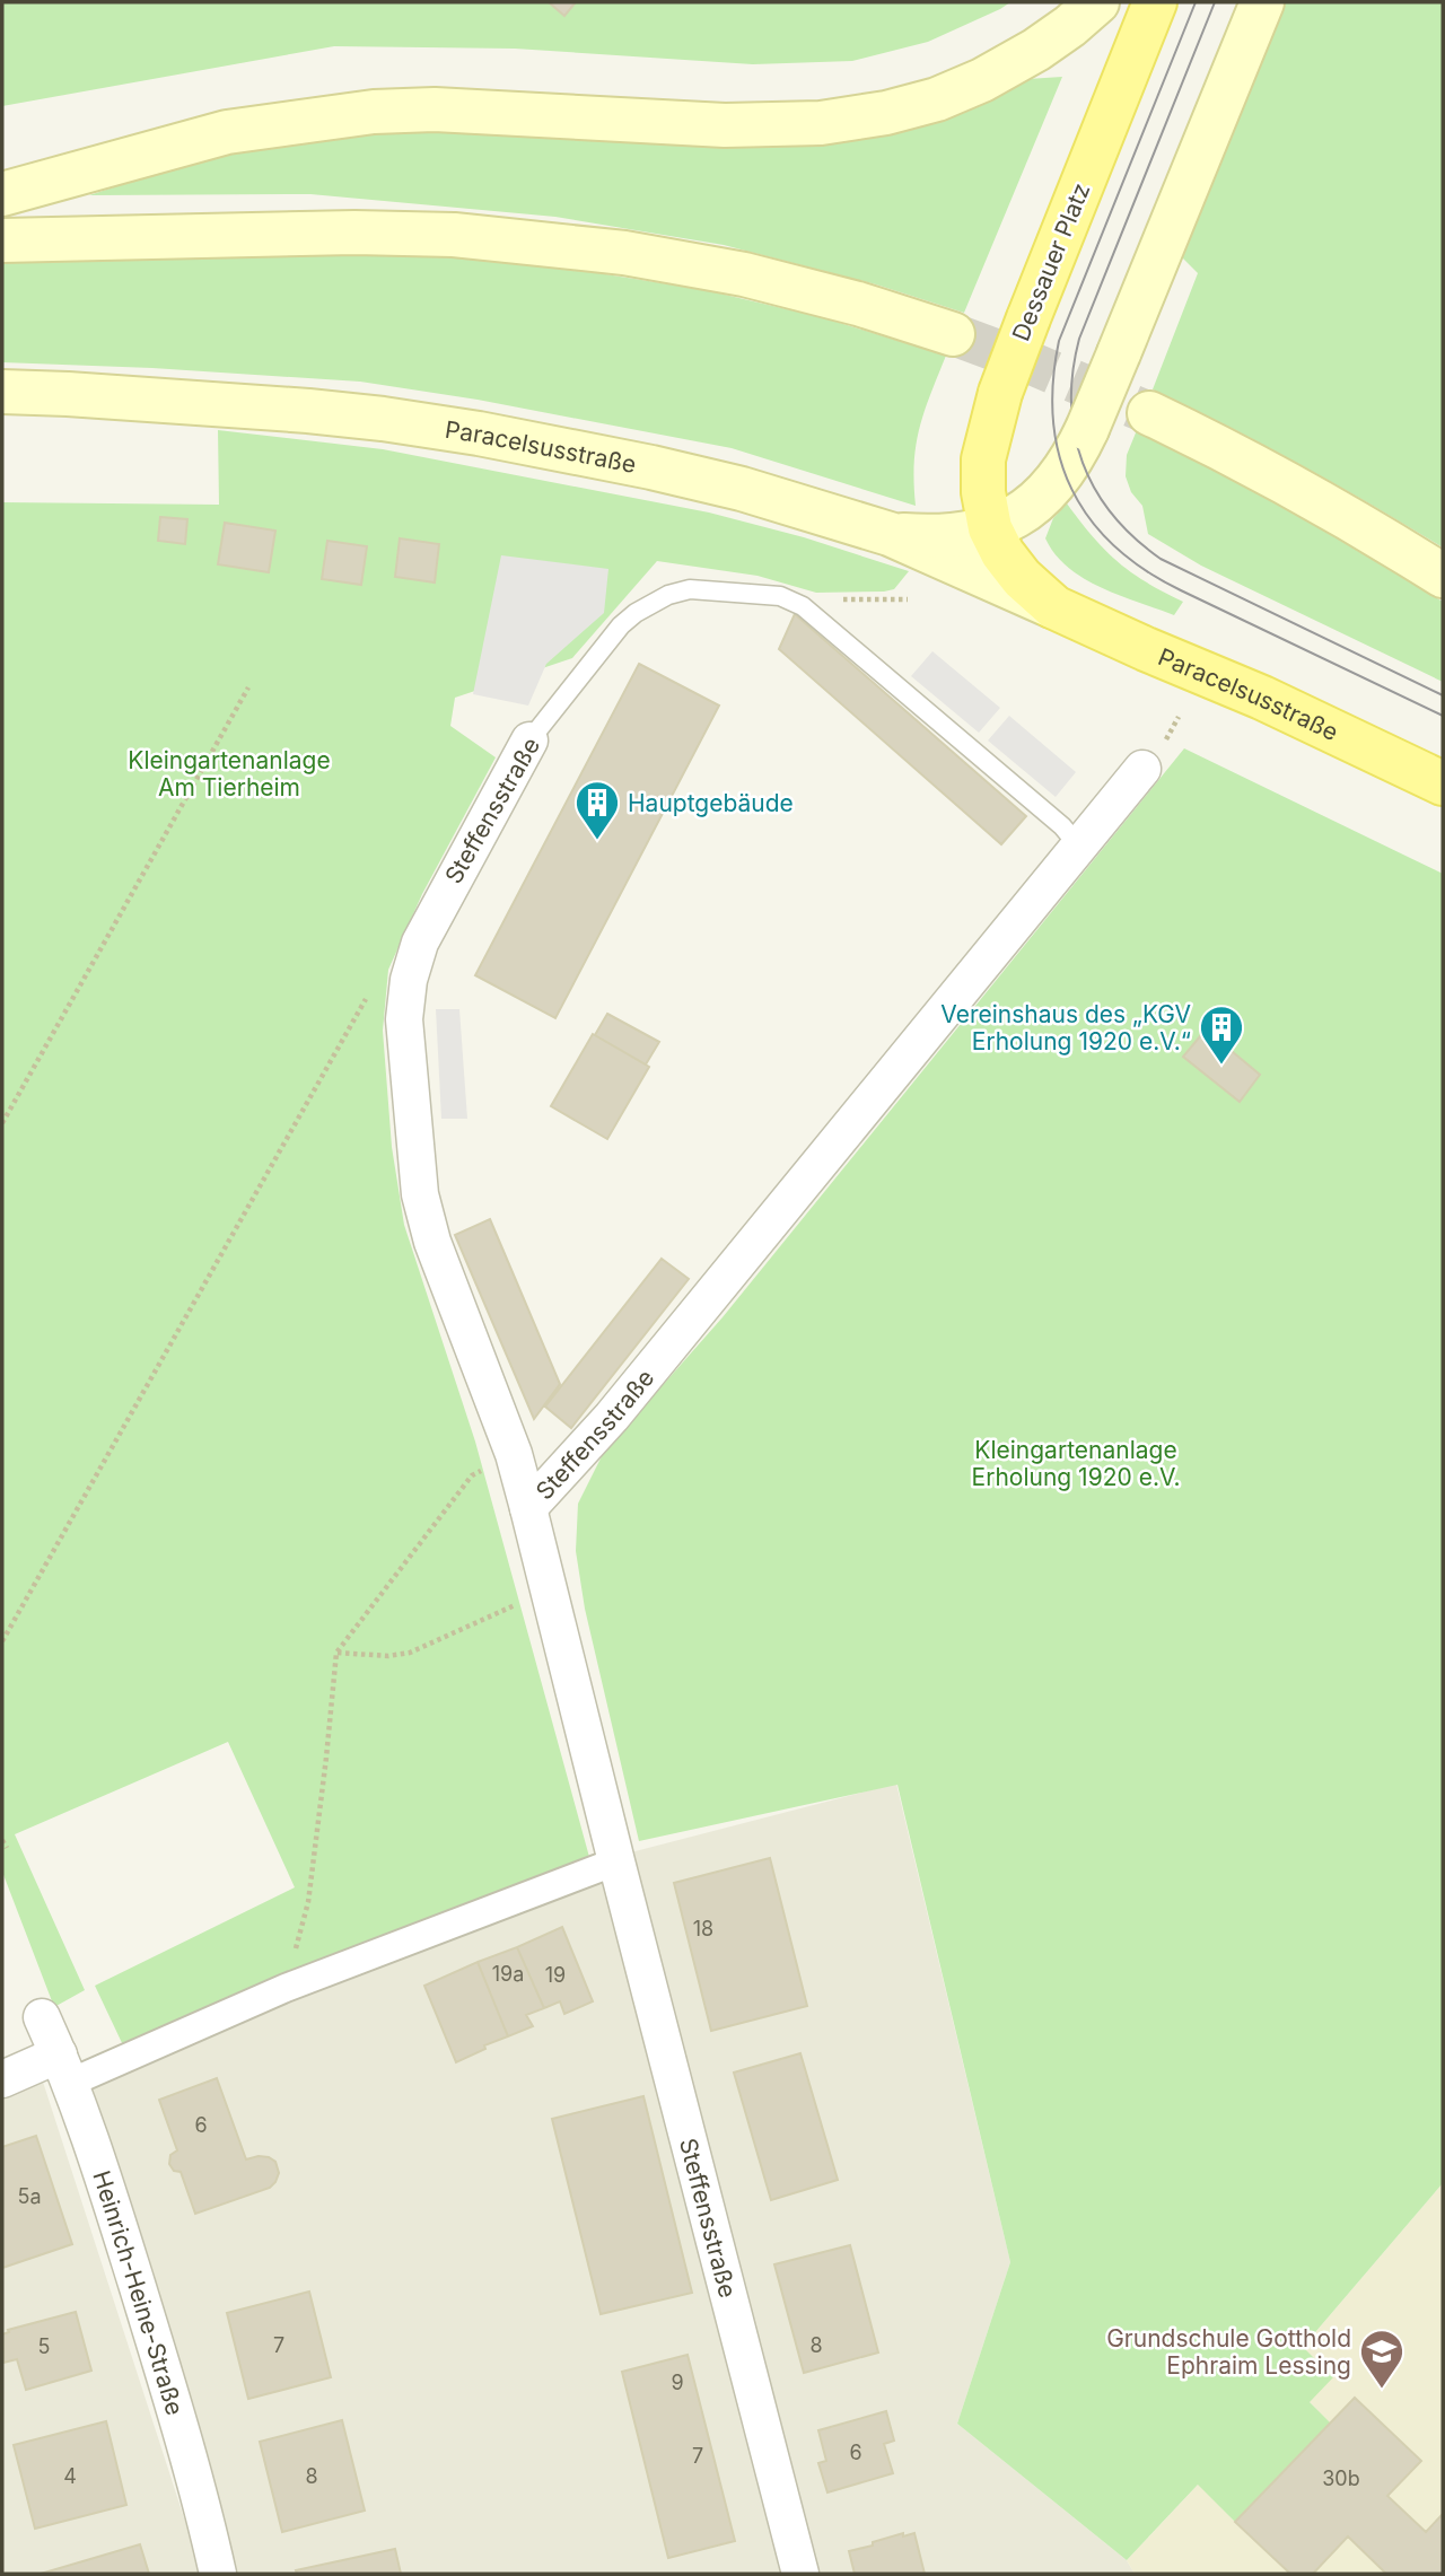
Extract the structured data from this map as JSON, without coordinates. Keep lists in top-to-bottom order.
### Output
{
  "streets": {
    "main road": ["Dessauer Platz", "Paracelsusstraße"],
    "street": ["Steffensstraße", "Heinrich-Heine-Straße"]
  },
  "crossings": [
    ["Dessauer Platz", "Paracelsusstraße"]
  ],
  "parks": ["Kleingartenanlage Am Tierheim", "Kleingartenanlage Erholung 1920 e.V."],
  "places": {
    "building": ["Hauptgebäude", "Vereinshaus des „KGV Erholung 1920 e.V.“"],
    "school or university": ["Grundschule Gotthold Ephraim Lessing"]
  },
  "house_numbers": [
    "18",
    "19a",
    "19",
    "6",
    "5a",
    "7",
    "8",
    "5",
    "9",
    "6",
    "7",
    "4",
    "8",
    "30b"
  ]
}
